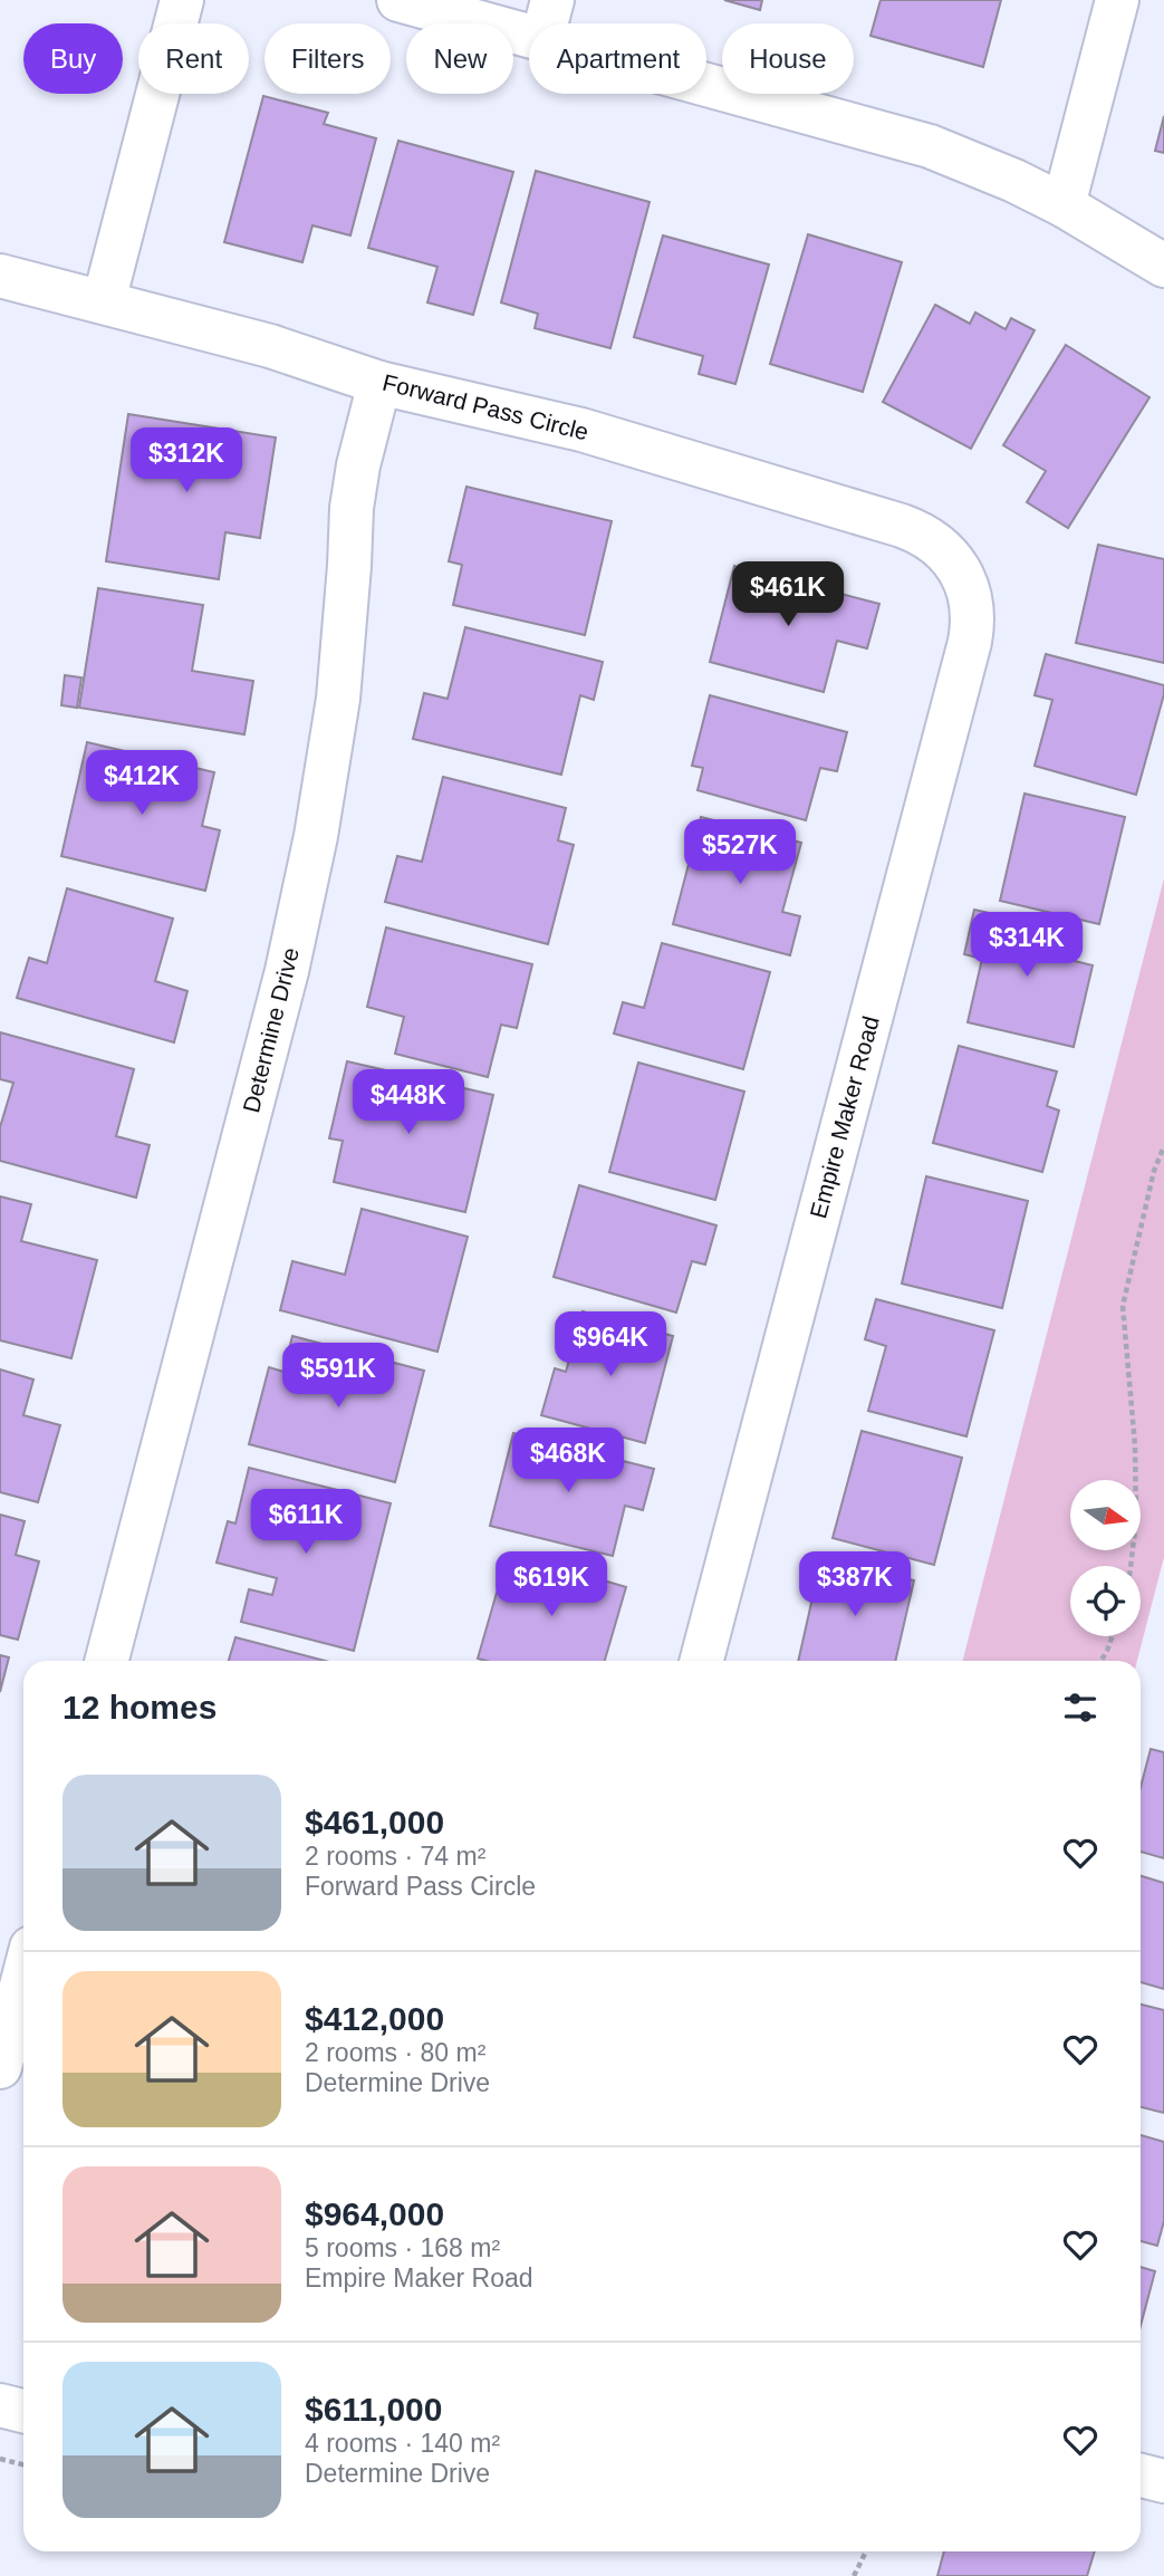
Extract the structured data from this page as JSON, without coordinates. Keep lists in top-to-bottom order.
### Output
{
  "streets": {
    "street": ["Forward Pass Circle", "Determine Drive", "Empire Maker Road"]
  },
  "crossings": [
    ["Forward Pass Circle", "Determine Drive"],
    ["Forward Pass Circle", "Empire Maker Road"]
  ],
  "north": "right",
  "page": {
    "chip": [
      "Buy",
      "Rent",
      "Filters",
      "New",
      "Apartment",
      "House"
    ],
    "price": [
      "$312K",
      "$461K",
      "$412K",
      "$527K",
      "$314K",
      "$448K",
      "$964K",
      "$591K",
      "$468K",
      "$611K",
      "$619K",
      "$387K"
    ],
    "heading": "12 homes",
    "list": [
      {
        "name": "$461,000",
        "note": "2 rooms · 74 m² · Forward Pass Circle"
      },
      {
        "name": "$412,000",
        "note": "2 rooms · 80 m² · Determine Drive"
      },
      {
        "name": "$964,000",
        "note": "5 rooms · 168 m² · Empire Maker Road"
      },
      {
        "name": "$611,000",
        "note": "4 rooms · 140 m² · Determine Drive"
      }
    ]
  }
}
